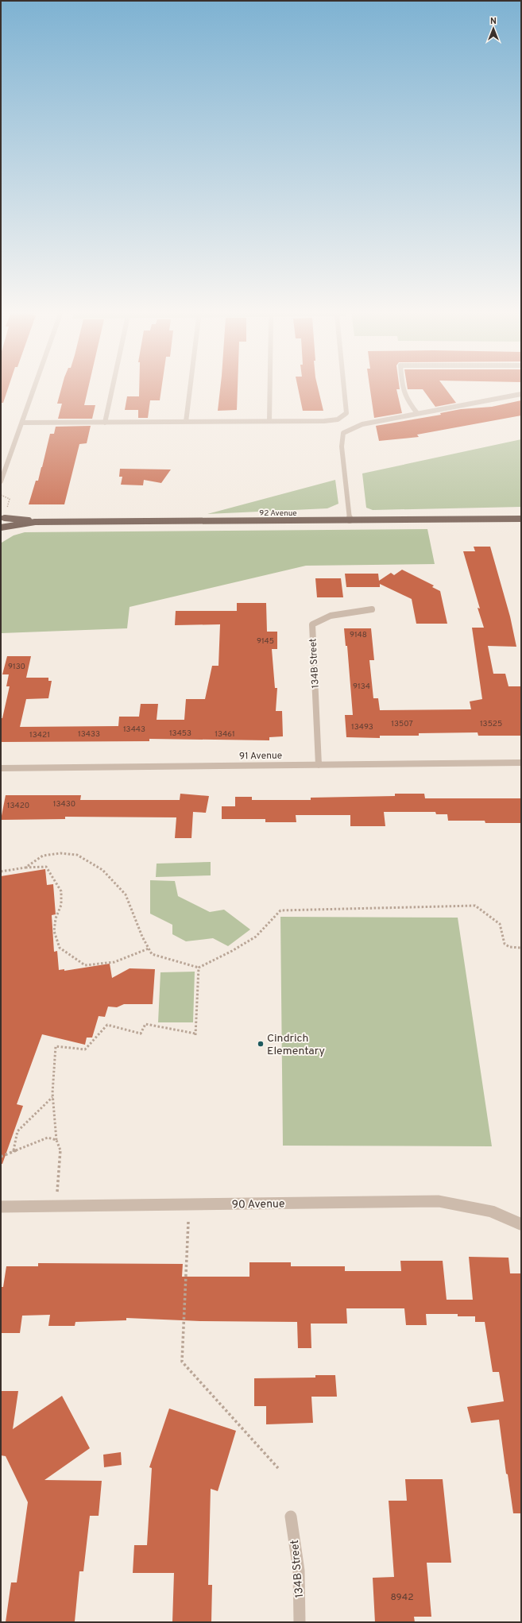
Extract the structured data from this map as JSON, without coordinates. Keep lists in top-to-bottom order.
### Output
{
  "streets": {
    "main road": ["92 Avenue"],
    "street": ["134B Street", "91 Avenue", "90 Avenue"]
  },
  "crossings": [
    ["134B Street", "91 Avenue"]
  ],
  "places": ["Cindrich Elementary"],
  "house_numbers": [
    "9148",
    "9145",
    "9130",
    "9134",
    "13507",
    "13525",
    "13493",
    "13443",
    "13453",
    "13433",
    "13461",
    "13421",
    "13430",
    "13420",
    "8942"
  ],
  "north": "top"
}
